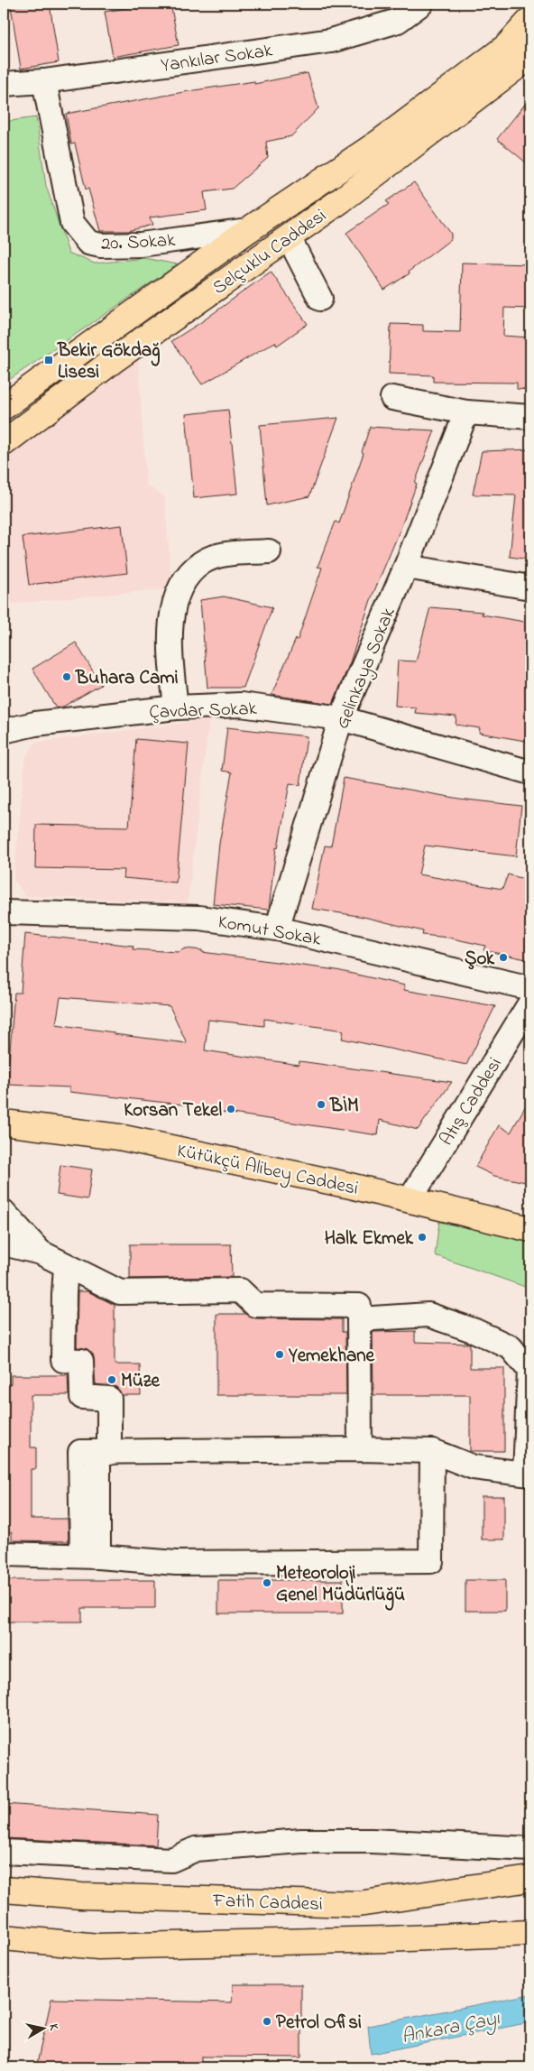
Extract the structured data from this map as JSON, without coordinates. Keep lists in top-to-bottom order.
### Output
{
  "streets": {
    "main road": ["Selçuklu Caddesi", "Kütükçü Alibey Caddesi", "Fatih Caddesi"],
    "street": [
      "Yankılar Sokak",
      "20. Sokak",
      "Gelinkaya Sokak",
      "Çavdar Sokak",
      "Komut Sokak",
      "Atış Caddesi"
    ]
  },
  "crossings": [
    ["Yankılar Sokak", "20. Sokak"],
    ["20. Sokak", "Selçuklu Caddesi"],
    ["Gelinkaya Sokak", "Çavdar Sokak"],
    ["Gelinkaya Sokak", "Komut Sokak"],
    ["Atış Caddesi", "Kütükçü Alibey Caddesi"]
  ],
  "water": ["Ankara Çayı"],
  "places": {
    "transit": ["Bekir Gökdağ Lisesi"],
    "other": [
      "Buhara Cami",
      "Şok",
      "BİM",
      "Korsan Tekel",
      "Halk Ekmek",
      "Yemekhane",
      "Müze",
      "Meteoroloji Genel Müdürlüğü",
      "Petrol Ofisi"
    ]
  },
  "north": "right"
}
